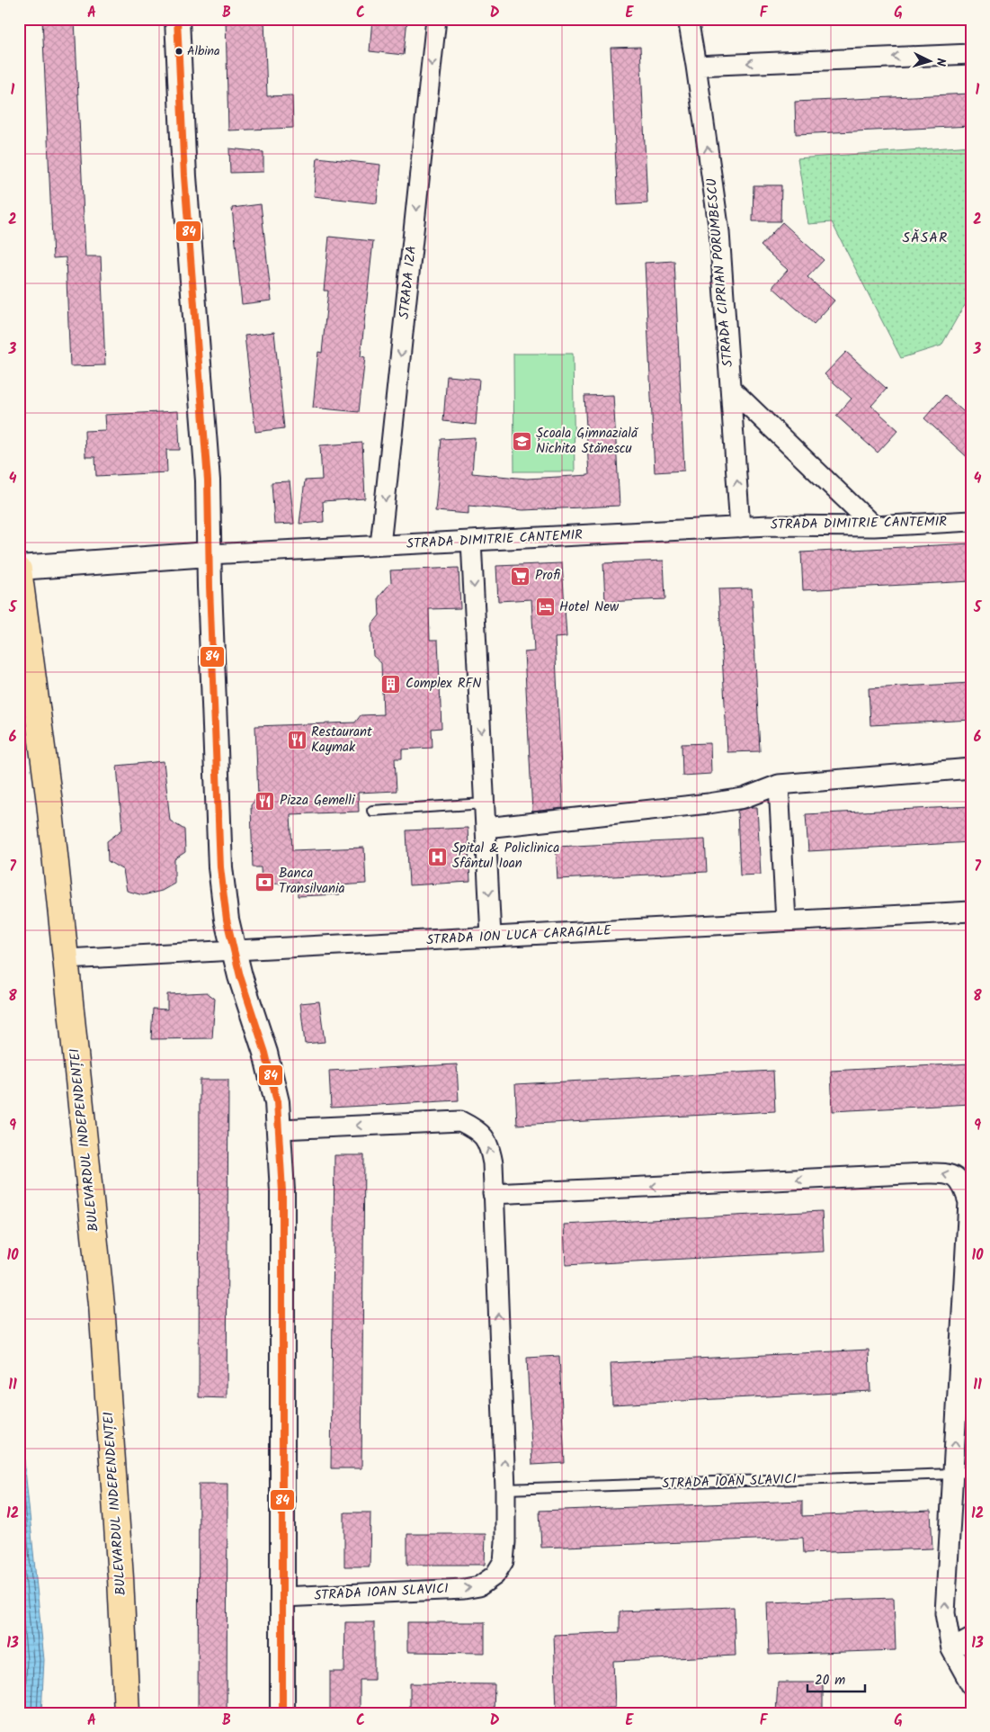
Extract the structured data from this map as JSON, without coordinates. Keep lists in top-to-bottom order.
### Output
{
  "streets": {
    "main road": ["BULEVARDUL INDEPENDENȚEI"],
    "street": [
      "STRADA CIPRIAN PORUMBESCU",
      "STRADA IZA",
      "STRADA DIMITRIE CANTEMIR",
      "STRADA ION LUCA CARAGIALE",
      "STRADA IOAN SLAVICI"
    ]
  },
  "crossings": [
    ["STRADA CIPRIAN PORUMBESCU", "STRADA DIMITRIE CANTEMIR"],
    ["STRADA IZA", "STRADA DIMITRIE CANTEMIR"],
    ["STRADA DIMITRIE CANTEMIR", "BULEVARDUL INDEPENDENȚEI"],
    ["STRADA ION LUCA CARAGIALE", "BULEVARDUL INDEPENDENȚEI"]
  ],
  "one_way": ["STRADA CIPRIAN PORUMBESCU", "STRADA IZA"],
  "districts": ["SĂSAR"],
  "places": {
    "other": ["Albina"],
    "school or university": ["Școala Gimnazială Nichita Stănescu"],
    "supermarket": ["Profi"],
    "hotel": ["Hotel New"],
    "building": ["Complex RFN"],
    "restaurant": ["Restaurant Kaymak", "Pizza Gemelli"],
    "hospital": ["Spital & Policlinica Sfântul Ioan"],
    "bank": ["Banca Transilvania"]
  },
  "lines": ["transit line 84"],
  "scale_bar": "20 m",
  "north": "right",
  "grid": {
    "columns": [
      "A",
      "B",
      "C",
      "D",
      "E",
      "F",
      "G"
    ],
    "rows": [
      "1",
      "2",
      "3",
      "4",
      "5",
      "6",
      "7",
      "8",
      "9",
      "10",
      "11",
      "12",
      "13"
    ]
  }
}
